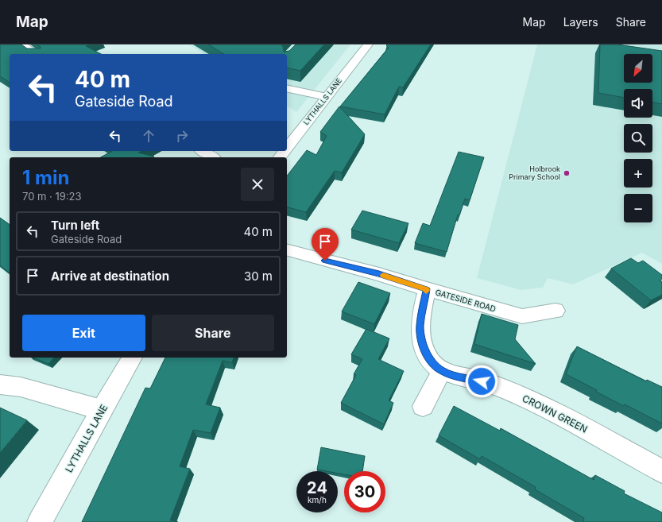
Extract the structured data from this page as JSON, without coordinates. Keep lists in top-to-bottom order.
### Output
{
  "streets": {
    "street": ["LYTHALLS LANE", "GATESIDE ROAD", "CROWN GREEN"]
  },
  "crossings": [
    ["GATESIDE ROAD", "CROWN GREEN"]
  ],
  "places": ["Holbrook Primary School"],
  "north": "bottom left",
  "page": {
    "header": "Map",
    "nav": ["Map", "Layers", "Share"],
    "map_buttons": ["+", "−"],
    "turn": ["40 m", "Gateside Road"],
    "heading": ["1 min", "70 m · 19:23"],
    "list": [
      {
        "name": "Turn left",
        "note": "Gateside Road",
        "value": "40 m"
      },
      {
        "name": "Arrive at destination",
        "value": "30 m"
      }
    ],
    "buttons": ["Exit", "Share"],
    "speed": "24 km/h",
    "limit": "30"
  }
}
